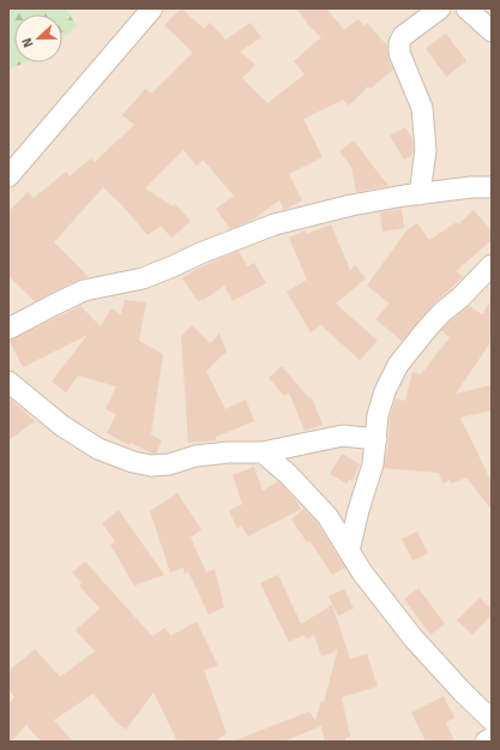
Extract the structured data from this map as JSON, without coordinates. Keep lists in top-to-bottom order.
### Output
{
  "north": "left"
}
